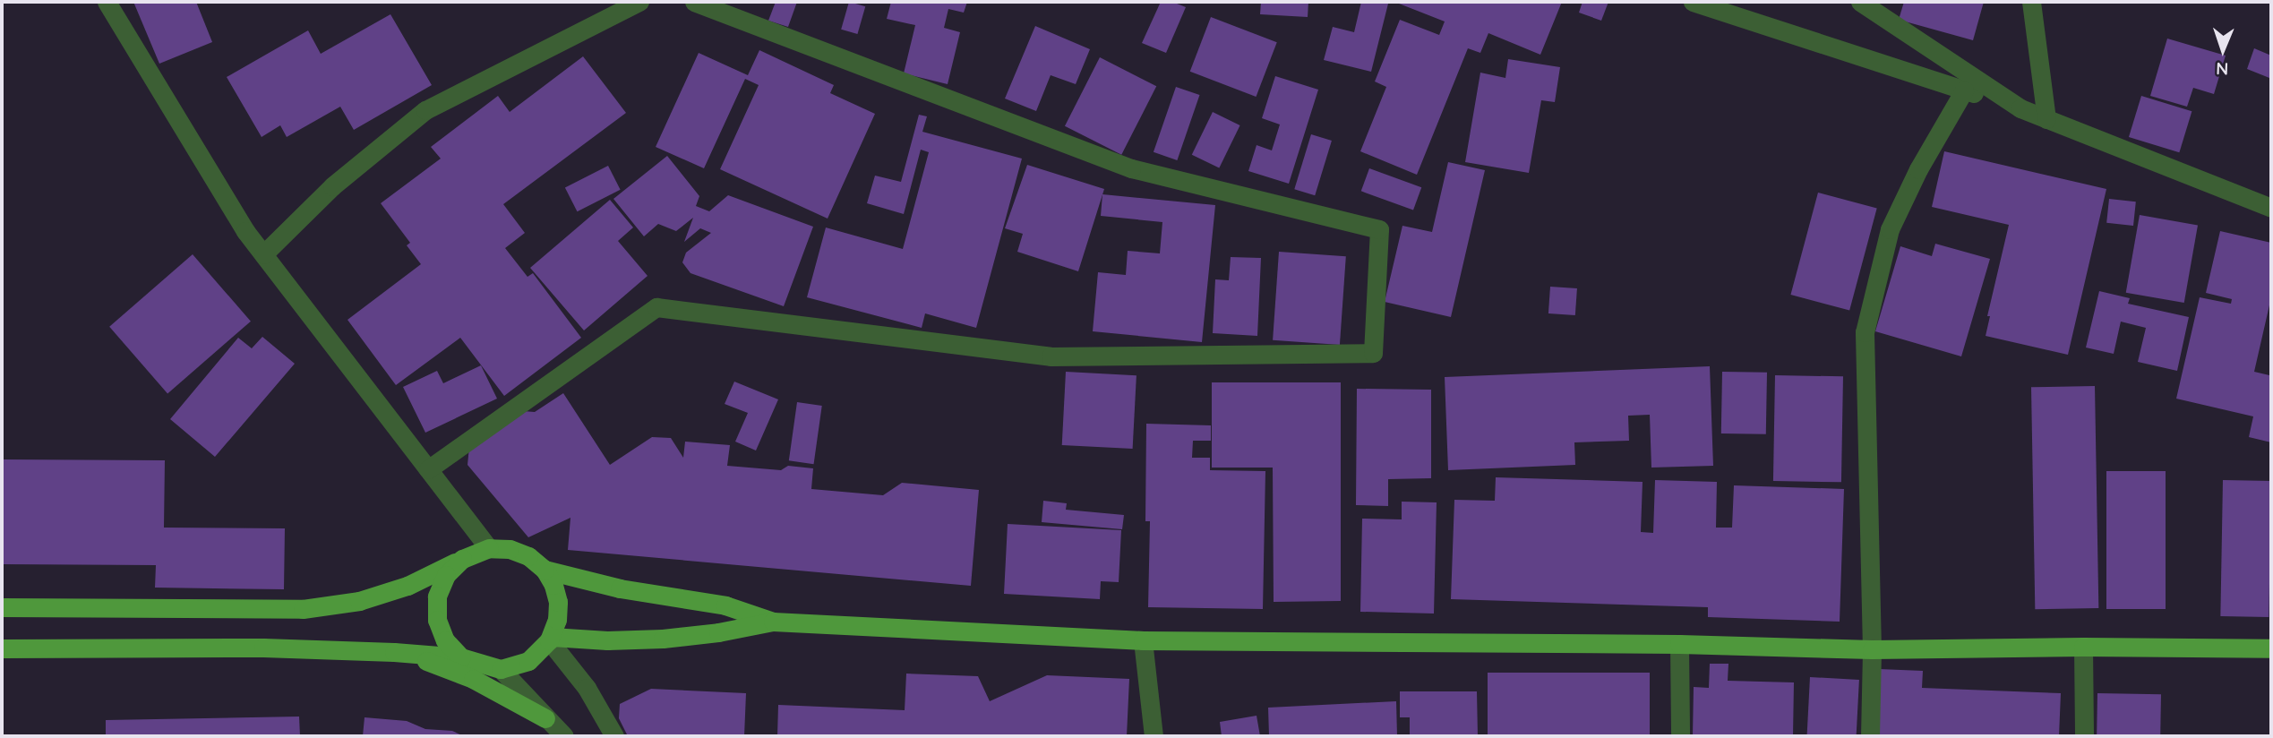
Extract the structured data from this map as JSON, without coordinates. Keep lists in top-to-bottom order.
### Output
{
  "north": "bottom"
}
